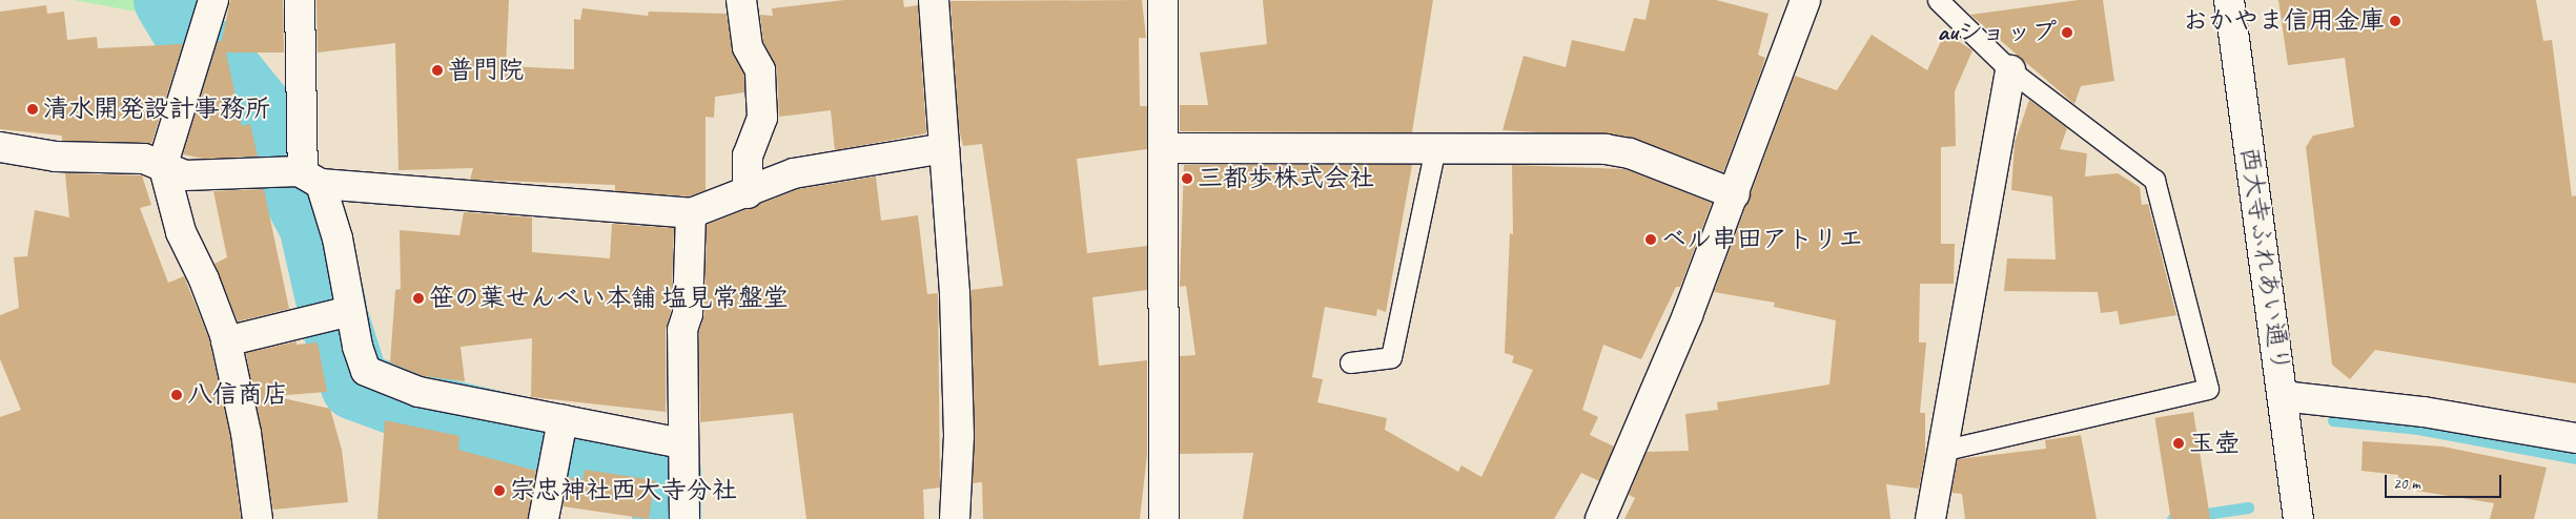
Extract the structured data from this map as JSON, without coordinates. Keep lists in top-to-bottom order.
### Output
{
  "streets": {
    "street": ["西大寺ふれあい通り"]
  },
  "places": [
    "おかやま信用金庫",
    "auショップ",
    "普門院",
    "清水開発設計事務所",
    "三都歩株式会社",
    "ベル串田アトリエ",
    "笹の葉せんべい本舗 塩見常盤堂",
    "八信商店",
    "玉壺",
    "宗忠神社西大寺分社"
  ],
  "scale_bar": "20 m"
}
